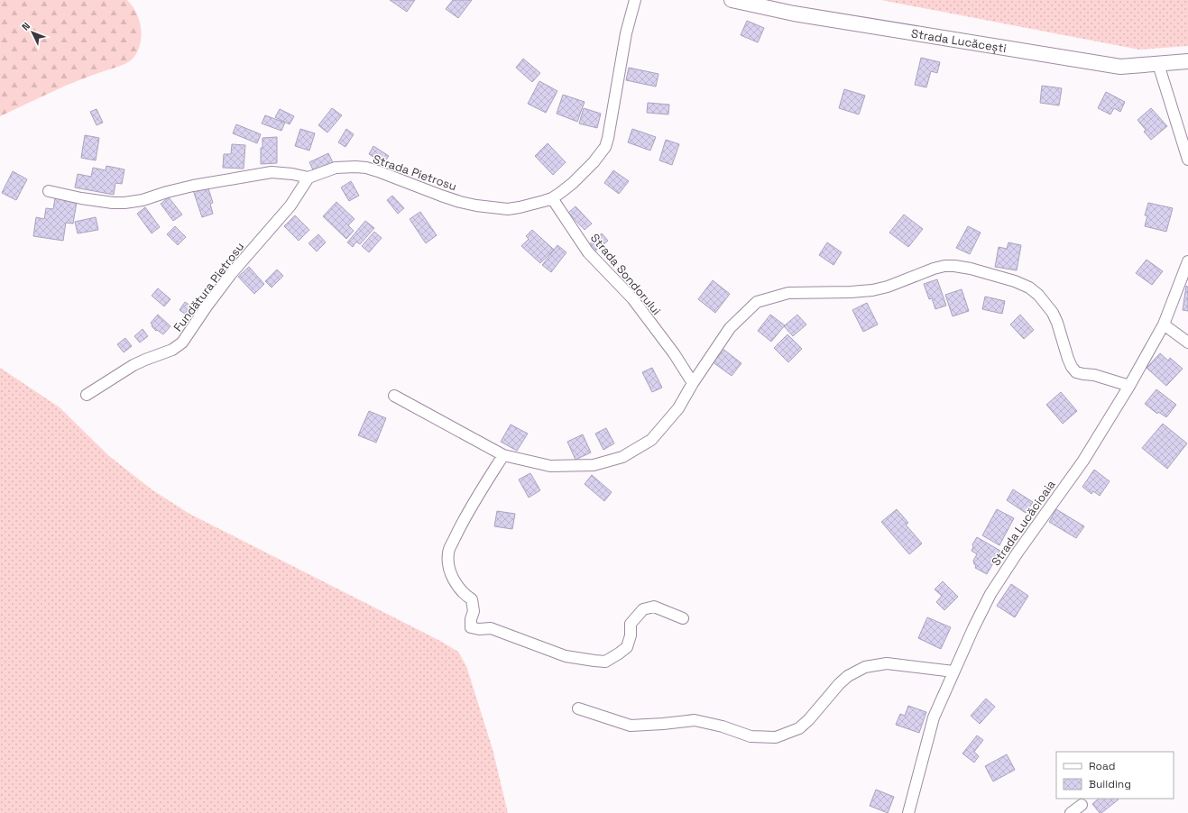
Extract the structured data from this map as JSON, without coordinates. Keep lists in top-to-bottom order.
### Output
{
  "streets": {
    "main road": ["Strada Lucăcești"],
    "street": [
      "Strada Pietrosu",
      "Strada Sondorului",
      "Fundătura Pietrosu",
      "Strada Lucăcioaia"
    ]
  },
  "crossings": [
    ["Strada Pietrosu", "Strada Sondorului"],
    ["Strada Pietrosu", "Fundătura Pietrosu"]
  ],
  "legend": ["Road", "Building"],
  "north": "top left"
}
